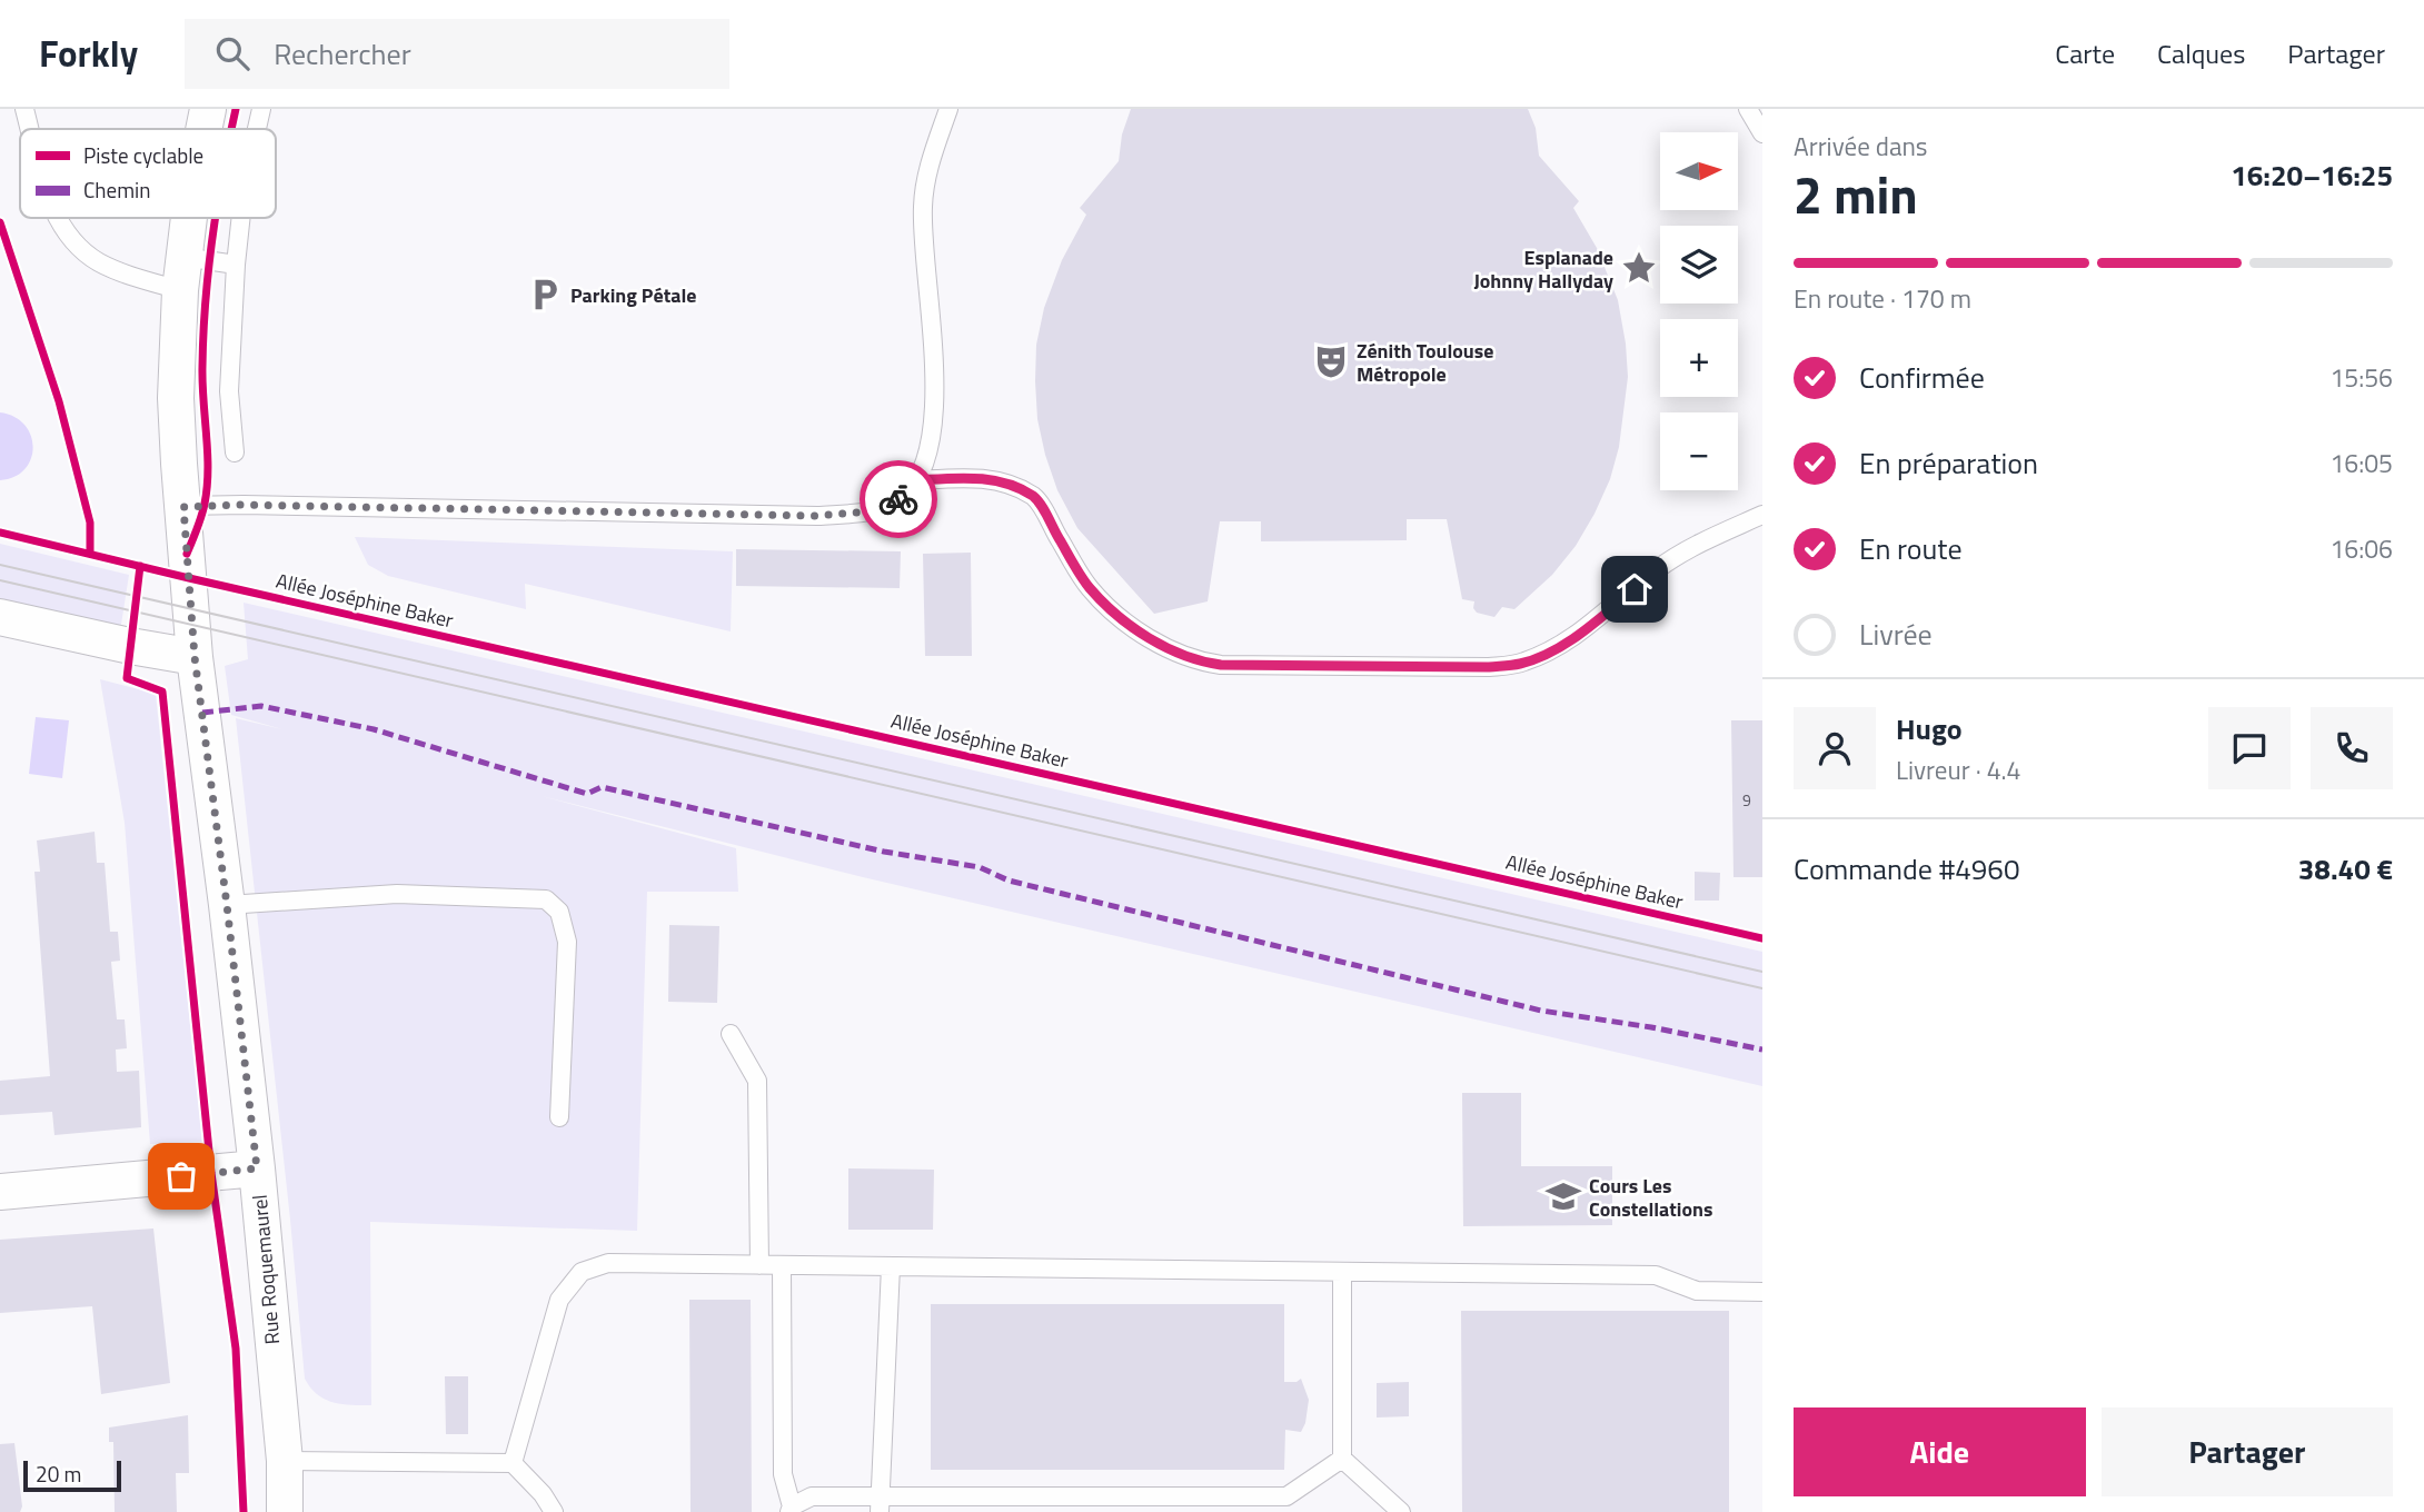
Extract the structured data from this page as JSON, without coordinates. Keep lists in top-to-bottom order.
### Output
{
  "streets": {
    "street": ["Rue Roquemaurel"],
    "cycle path": ["Allée Joséphine Baker"]
  },
  "places": {
    "place": ["Esplanade Johnny Hallyday"],
    "parking": ["Parking Pétale"],
    "theatre": ["Zénith Toulouse Métropole"],
    "school or university": ["Cours Les Constellations"]
  },
  "house_numbers": ["9"],
  "legend": ["Piste cyclable", "Chemin"],
  "scale_bar": "20 m",
  "north": "right",
  "page": {
    "header": "Forkly",
    "search": "Rechercher",
    "nav": ["Carte", "Calques", "Partager"],
    "heading": ["2 min", "Arrivée dans", "16:20–16:25"],
    "panel": [
      "Hugo",
      "Livreur · 4.4",
      "Commande #4960",
      "38.40 €"
    ],
    "map_buttons": ["+", "−"],
    "bar": "En route · 170 m",
    "list": [
      ["Confirmée", "15:56"],
      ["En préparation", "16:05"],
      ["En route", "16:06"],
      "Livrée"
    ],
    "buttons": ["Aide", "Partager"],
    "scale": "20 m"
  }
}
